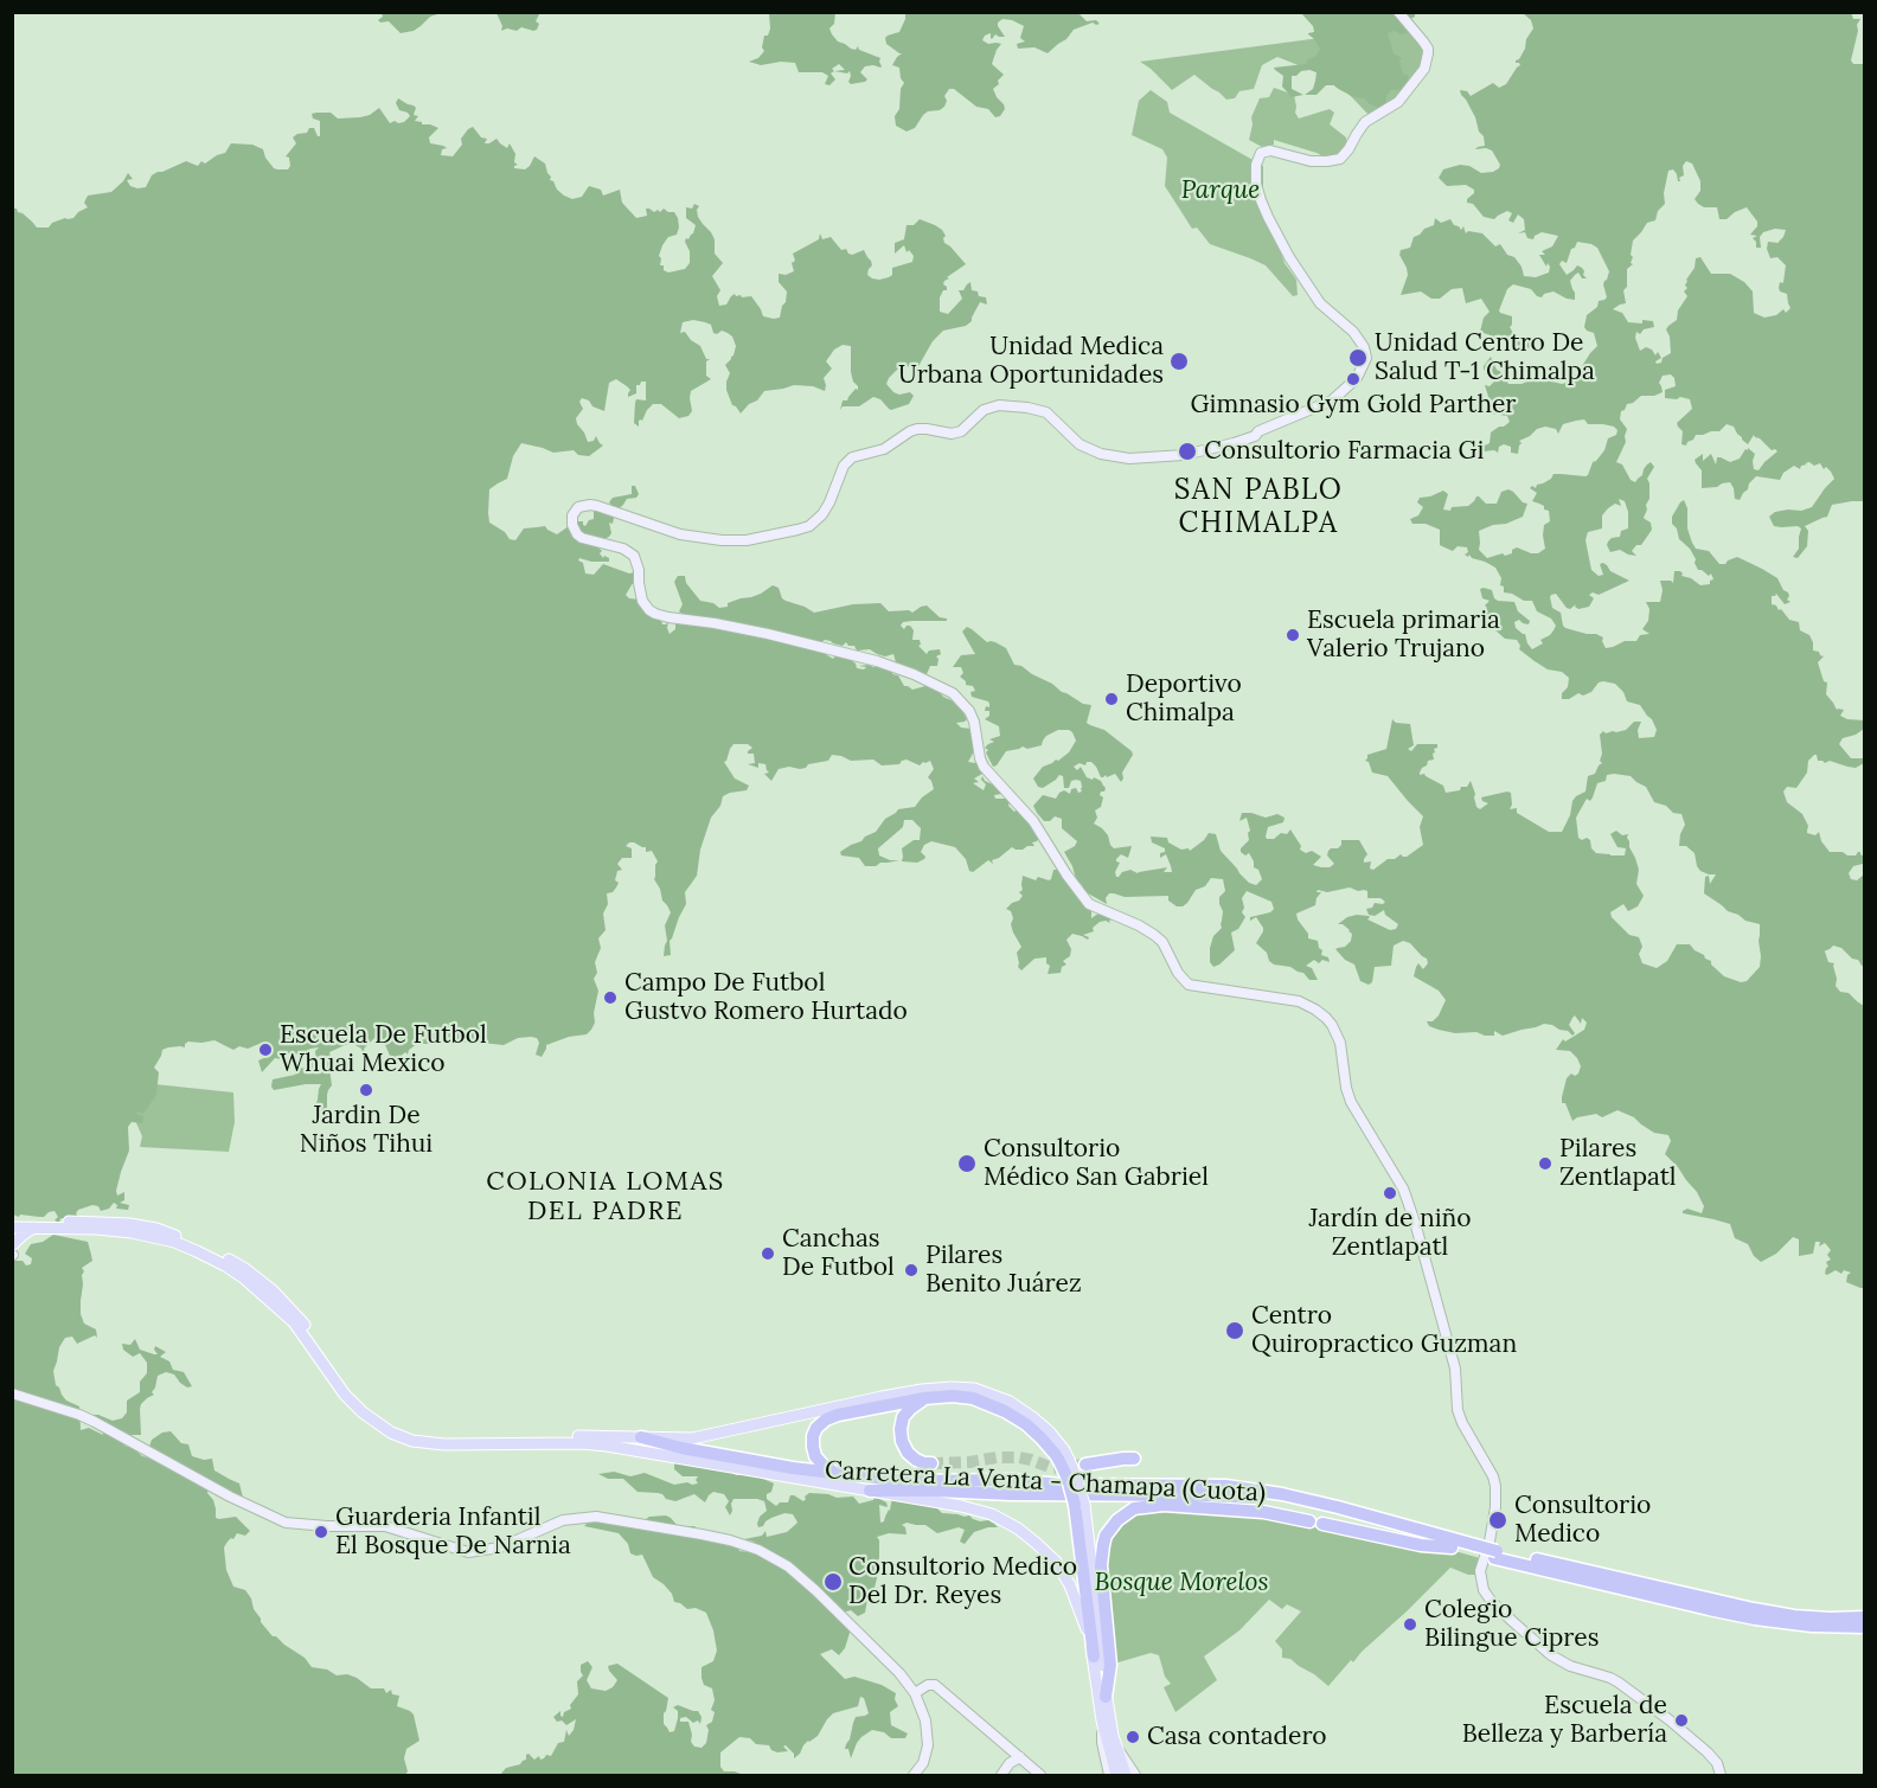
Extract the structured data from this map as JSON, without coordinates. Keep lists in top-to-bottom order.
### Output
{
  "streets": {
    "highway": ["Carretera La Venta - Chamapa (Cuota)"]
  },
  "districts": ["SAN PABLO CHIMALPA", "COLONIA LOMAS DEL PADRE"],
  "parks": ["Parque", "Bosque Morelos"],
  "places": [
    "Unidad Centro De Salud T-1 Chimalpa",
    "Unidad Medica Urbana Oportunidades",
    "Gimnasio Gym Gold Parther",
    "Consultorio Farmacia Gi",
    "Escuela primaria Valerio Trujano",
    "Deportivo Chimalpa",
    "Campo De Futbol Gustvo Romero Hurtado",
    "Escuela De Futbol Whuai Mexico",
    "Jardin De Niños Tihui",
    "Consultorio Médico San Gabriel",
    "Pilares Zentlapatl",
    "Jardín de niño Zentlapatl",
    "Canchas De Futbol",
    "Pilares Benito Juárez",
    "Centro Quiropractico Guzman",
    "Consultorio Medico",
    "Guarderia Infantil El Bosque De Narnia",
    "Consultorio Medico Del Dr. Reyes",
    "Colegio Bilingue Cipres",
    "Escuela de Belleza y Barbería",
    "Casa contadero"
  ]
}
